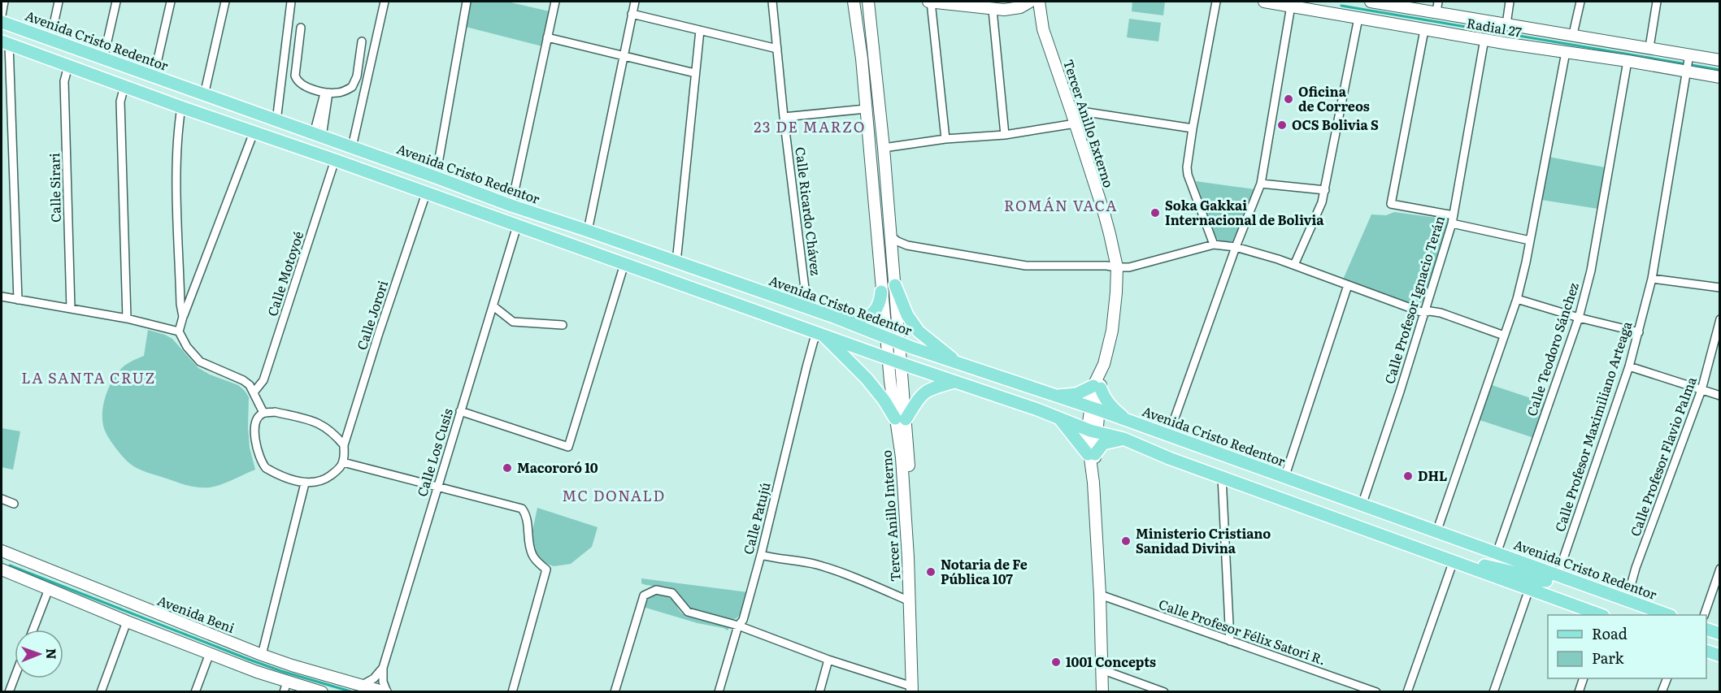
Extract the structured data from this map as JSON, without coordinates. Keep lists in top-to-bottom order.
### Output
{
  "streets": {
    "main road": ["Avenida Cristo Redentor"],
    "street": [
      "Radial 27",
      "Tercer Anillo Externo",
      "Calle Sirari",
      "Calle Ricardo Chávez",
      "Calle Motoyoé",
      "Calle Profesor Ignacio Terán",
      "Calle Jorori",
      "Calle Teodoro Sánchez",
      "Calle Profesor Maximiliano Arteaga",
      "Calle Los Cusis",
      "Calle Profesor Flavio Palma",
      "Tercer Anillo Interno",
      "Calle Patujú",
      "Avenida Beni",
      "Calle Profesor Félix Satori R."
    ]
  },
  "crossings": [
    ["Radial 27", "Calle Profesor Ignacio Terán"],
    ["Radial 27", "Calle Teodoro Sánchez"],
    ["Radial 27", "Calle Profesor Maximiliano Arteaga"],
    ["Avenida Cristo Redentor", "Tercer Anillo Externo"],
    ["Avenida Cristo Redentor", "Calle Ricardo Chávez"],
    ["Avenida Cristo Redentor", "Calle Profesor Ignacio Terán"],
    ["Avenida Cristo Redentor", "Calle Teodoro Sánchez"],
    ["Avenida Cristo Redentor", "Calle Profesor Maximiliano Arteaga"],
    ["Avenida Cristo Redentor", "Calle Profesor Flavio Palma"],
    ["Avenida Cristo Redentor", "Tercer Anillo Interno"],
    ["Tercer Anillo Externo", "Calle Profesor Félix Satori R."],
    ["Calle Los Cusis", "Avenida Beni"]
  ],
  "districts": [
    "23 DE MARZO",
    "ROMÁN VACA",
    "LA SANTA CRUZ",
    "MC DONALD"
  ],
  "places": [
    "Oficina de Correos",
    "OCS Bolivia S",
    "Soka Gakkai Internacional de Bolivia",
    "Macororó 10",
    "DHL",
    "Ministerio Cristiano Sanidad Divina",
    "Notaria de Fe Pública 107",
    "1001 Concepts"
  ],
  "legend": ["Road", "Park"],
  "north": "right"
}
